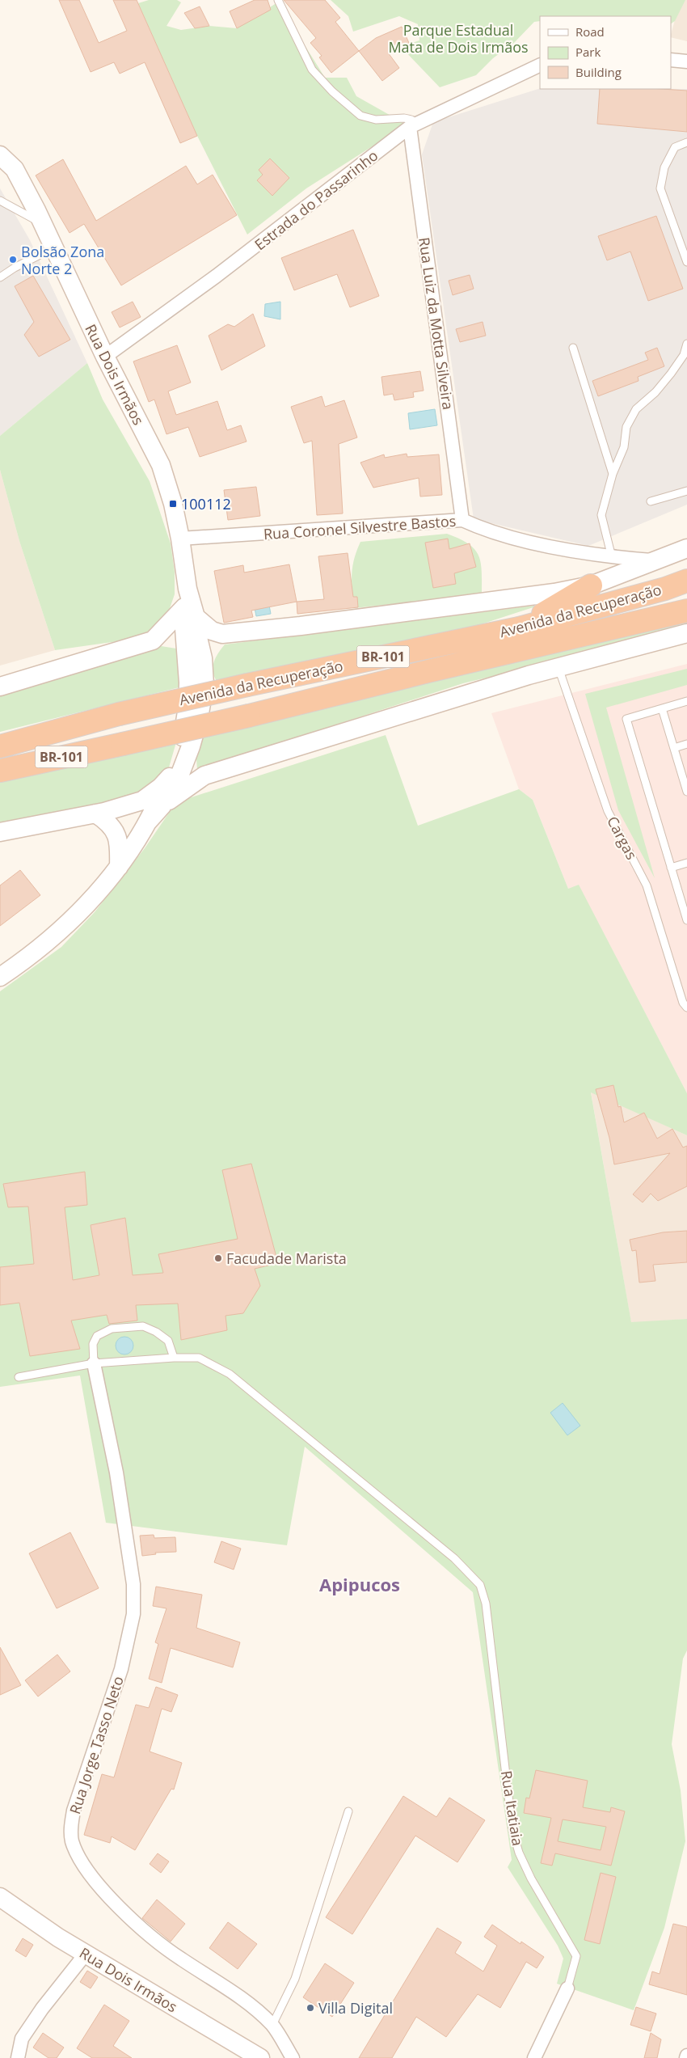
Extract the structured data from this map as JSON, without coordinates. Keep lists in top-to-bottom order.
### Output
{
  "streets": {
    "highway": ["Avenida da Recuperação", "BR-101"],
    "main road": ["Rua Dois Irmãos"],
    "street": [
      "Estrada do Passarinho",
      "Rua Luiz da Motta Silveira",
      "Rua Coronel Silvestre Bastos",
      "Rua Jorge Tasso Neto",
      "Rua Itatiaia"
    ],
    "lane": ["Cargas"]
  },
  "crossings": [
    ["Estrada do Passarinho", "Rua Luiz da Motta Silveira"],
    ["Estrada do Passarinho", "Rua Dois Irmãos"],
    ["Rua Luiz da Motta Silveira", "Rua Coronel Silvestre Bastos"],
    ["Rua Dois Irmãos", "Rua Coronel Silvestre Bastos"],
    ["Rua Dois Irmãos", "Avenida da Recuperação"],
    ["Rua Coronel Silvestre Bastos", "Avenida da Recuperação"]
  ],
  "districts": ["Apipucos"],
  "parks": ["Parque Estadual Mata de Dois Irmãos"],
  "places": {
    "other": ["Bolsão Zona Norte 2", "Facudade Marista", "Villa Digital"],
    "transit": ["100112"]
  },
  "legend": ["Road", "Park", "Building"]
}
